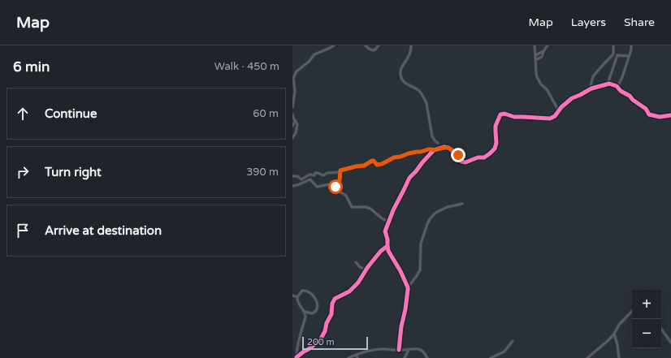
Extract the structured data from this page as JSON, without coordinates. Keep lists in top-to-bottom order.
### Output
{
  "scale_bar": "200 m",
  "page": {
    "header": "Map",
    "nav": ["Map", "Layers", "Share"],
    "heading": ["6 min", "Walk · 450 m"],
    "list": [
      ["Continue", "60 m"],
      ["Turn right", "390 m"],
      "Arrive at destination"
    ],
    "map_buttons": ["+", "−"],
    "scale": "200 m"
  }
}
